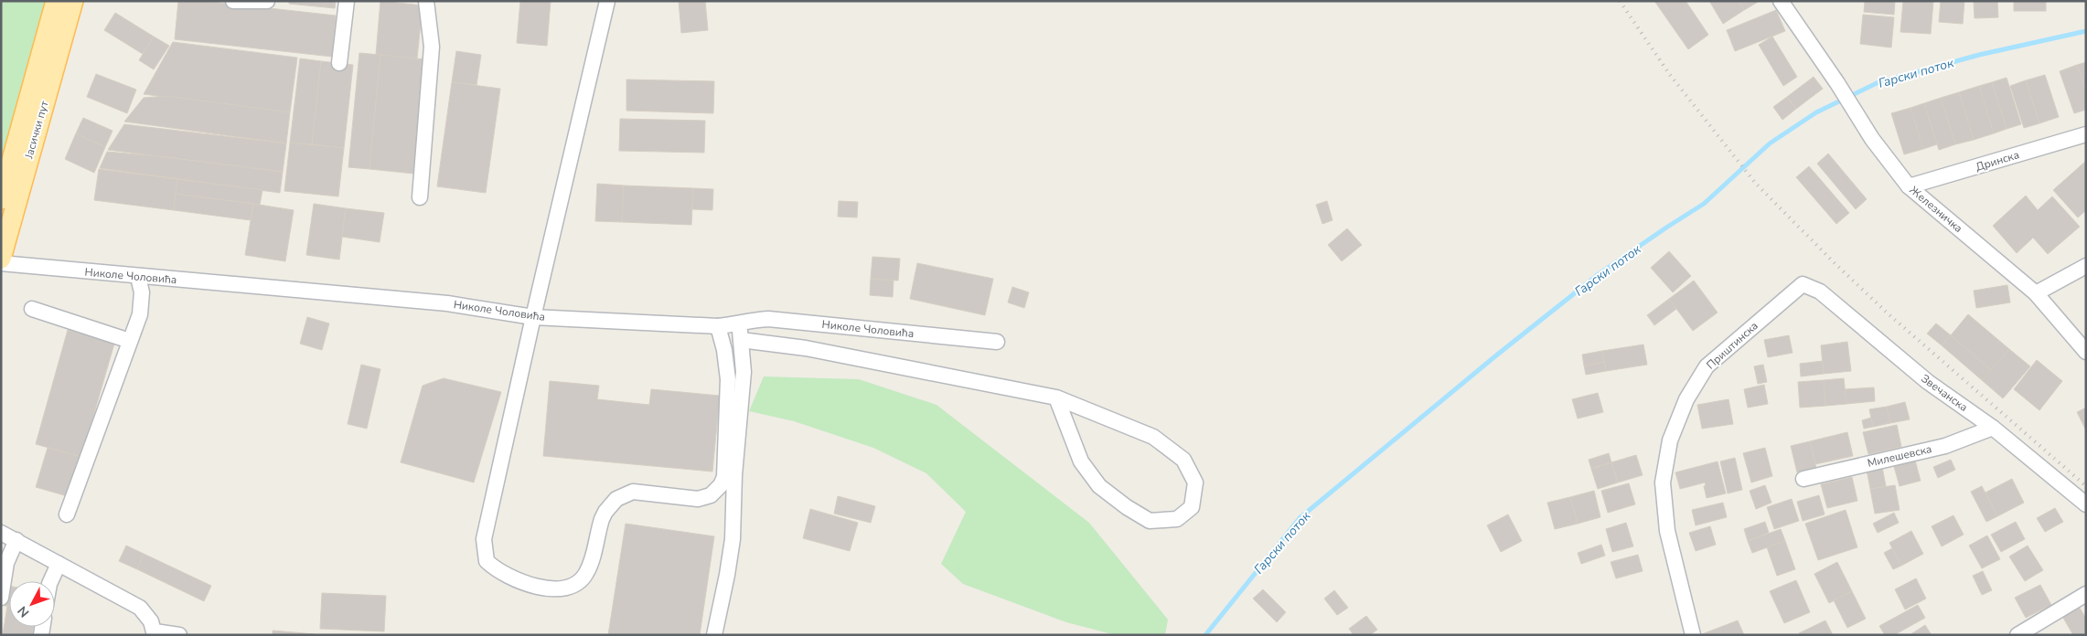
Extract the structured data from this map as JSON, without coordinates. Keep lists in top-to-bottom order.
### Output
{
  "streets": {
    "main road": ["Јасички пут"],
    "street": [
      "Дринска",
      "Железничка",
      "Николе Чоловића",
      "Приштинска",
      "Звечанска",
      "Милешевска"
    ]
  },
  "crossings": [
    ["Дринска", "Железничка"],
    ["Приштинска", "Звечанска"],
    ["Звечанска", "Милешевска"]
  ],
  "water": ["Гарски поток"],
  "north": "bottom left"
}
